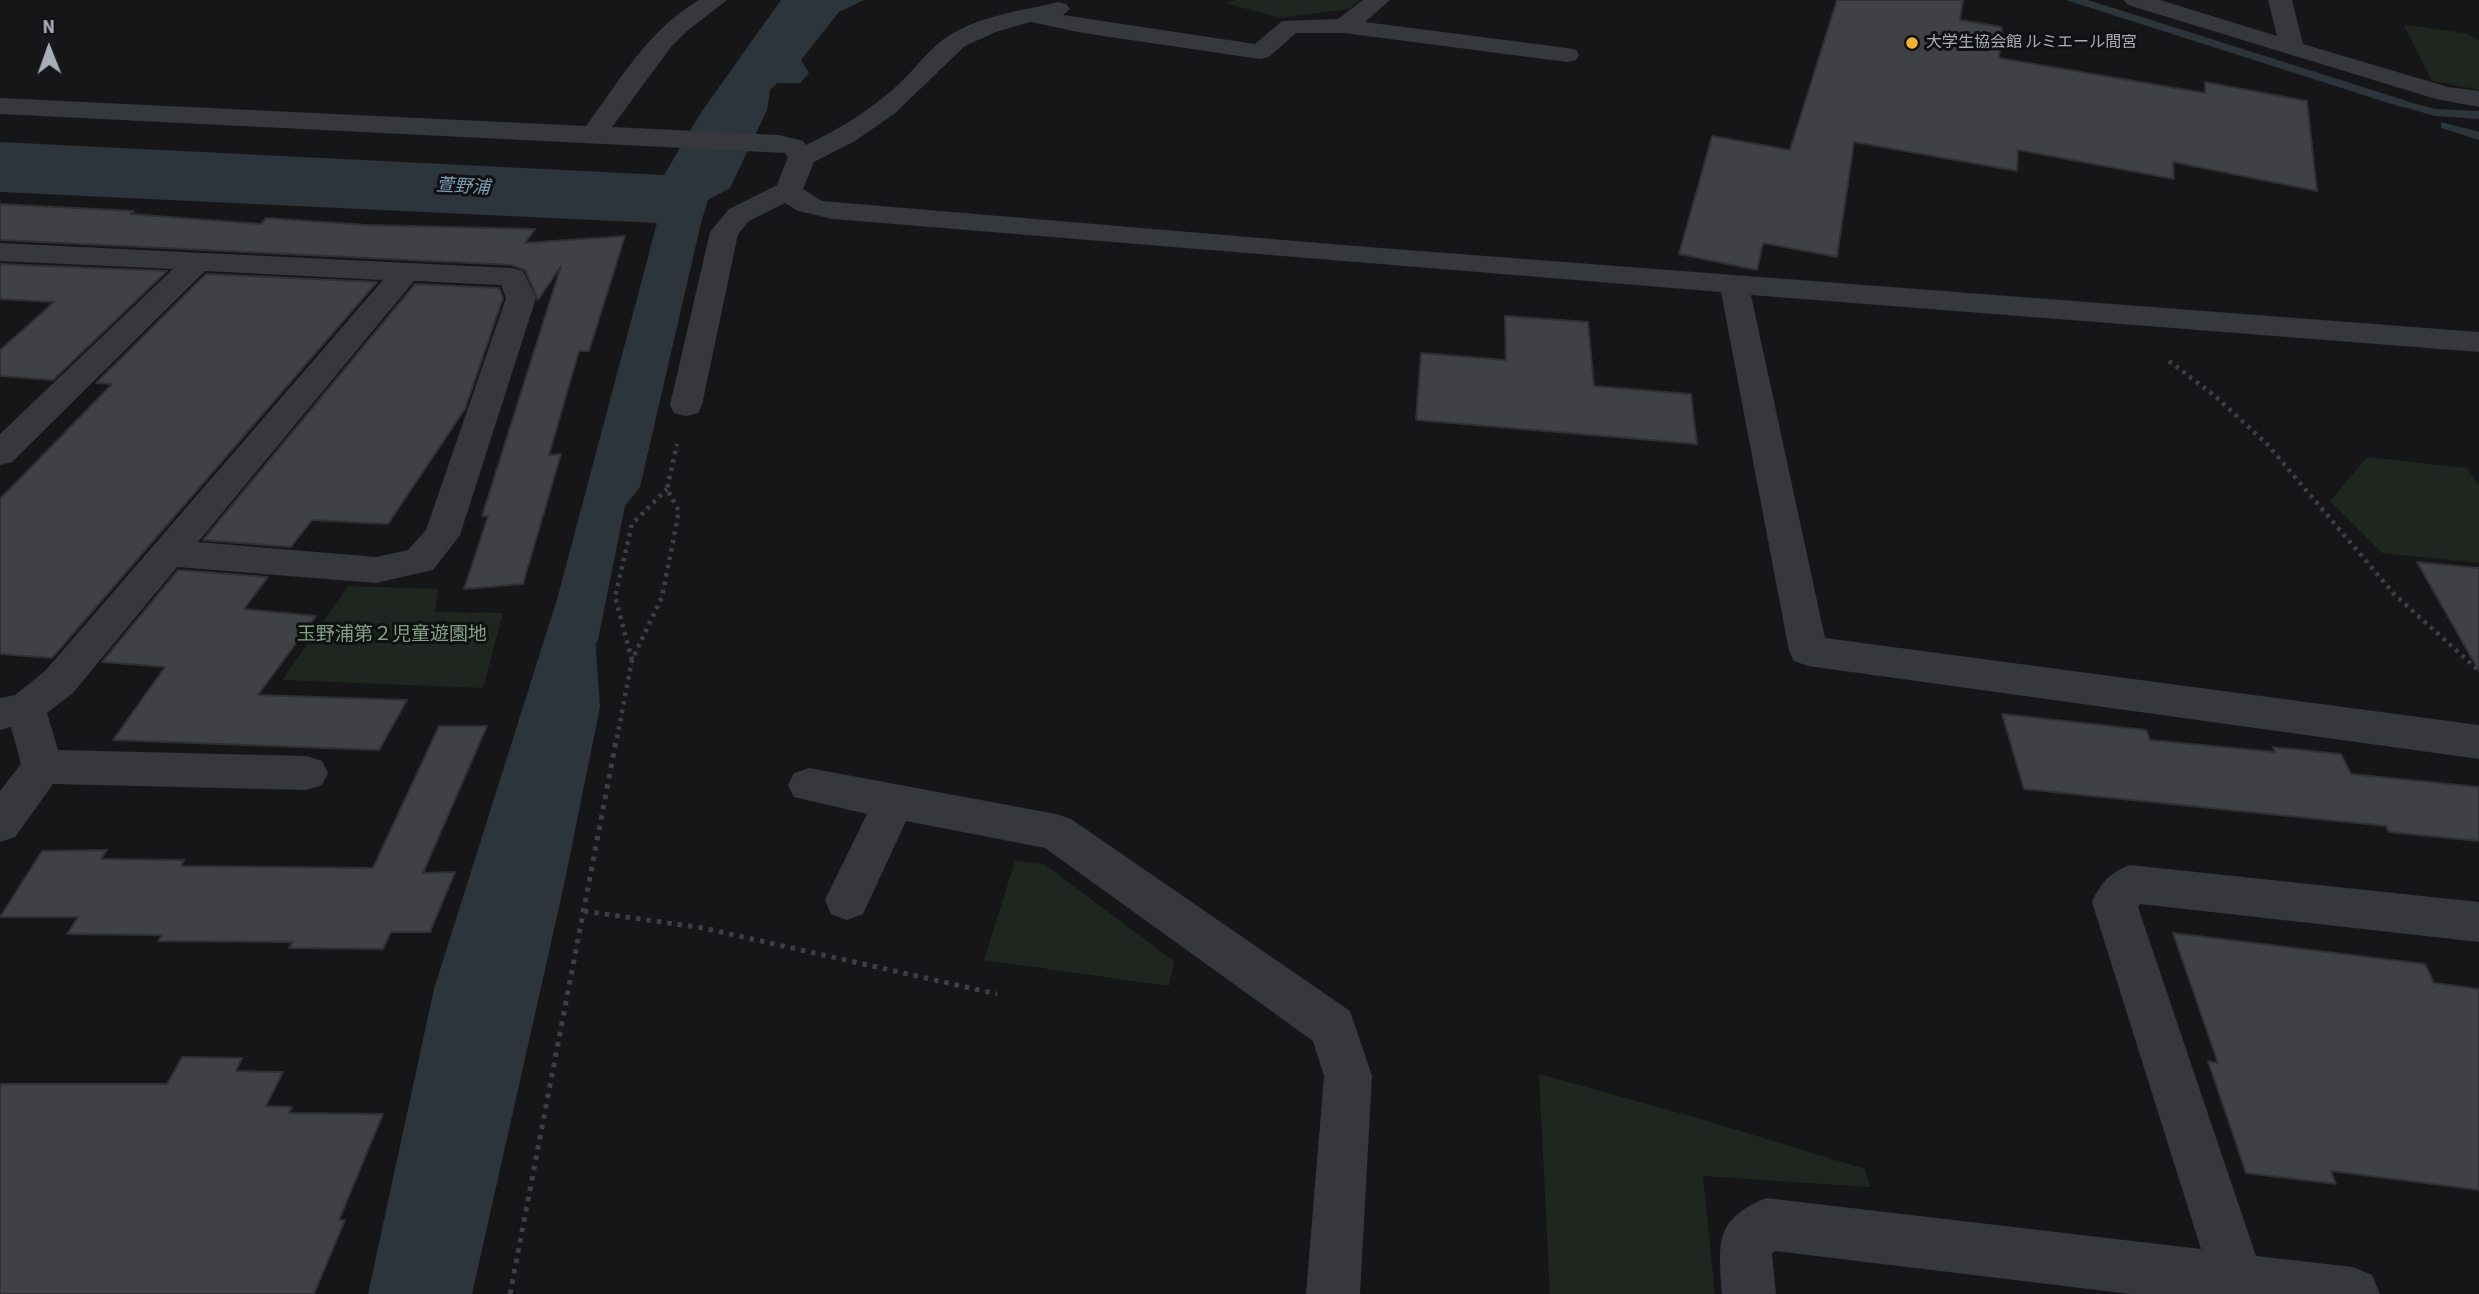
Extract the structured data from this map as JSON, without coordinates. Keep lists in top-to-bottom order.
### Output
{
  "water": ["萱野浦"],
  "parks": ["玉野浦第２児童遊園地"],
  "places": ["大学生協会館 ルミエール間宮"],
  "north": "top"
}
